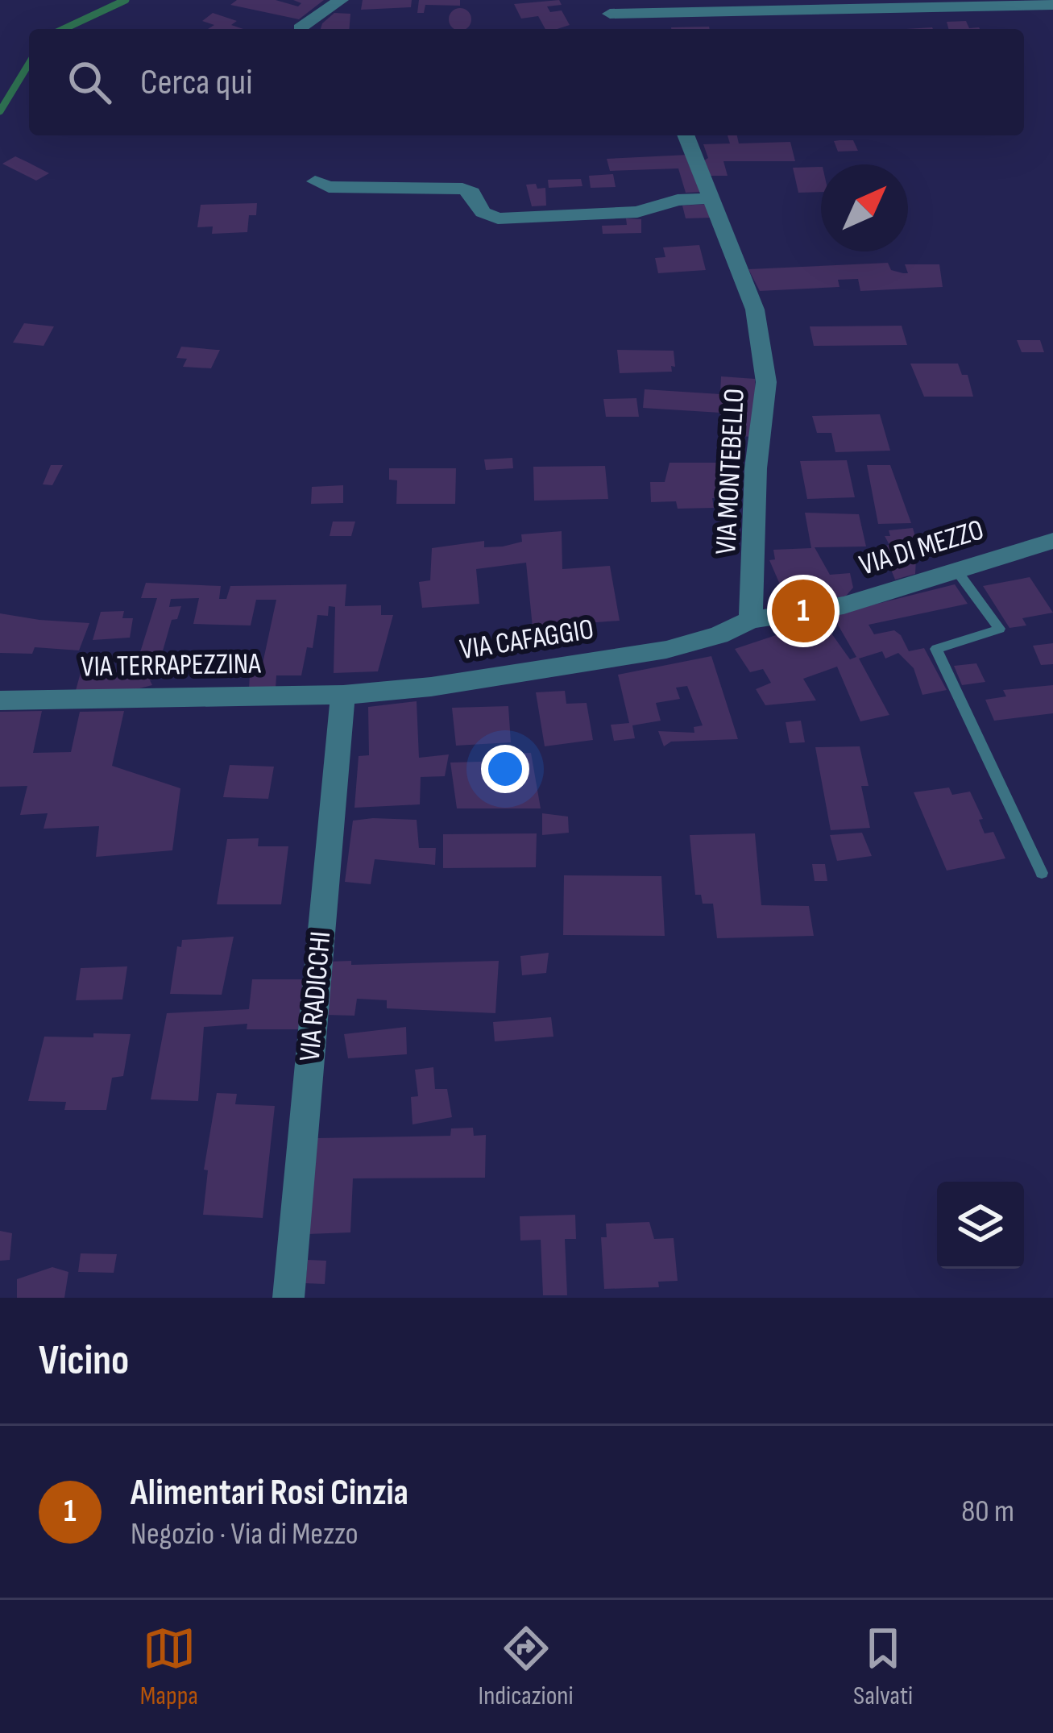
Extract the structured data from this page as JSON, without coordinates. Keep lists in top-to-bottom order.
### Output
{
  "streets": {
    "street": [
      "VIA MONTEBELLO",
      "VIA DI MEZZO",
      "VIA CAFAGGIO",
      "VIA TERRAPEZZINA",
      "VIA RADICCHI"
    ]
  },
  "crossings": [
    ["VIA MONTEBELLO", "VIA DI MEZZO"],
    ["VIA MONTEBELLO", "VIA CAFAGGIO"],
    ["VIA DI MEZZO", "VIA CAFAGGIO"],
    ["VIA CAFAGGIO", "VIA TERRAPEZZINA"],
    ["VIA CAFAGGIO", "VIA RADICCHI"],
    ["VIA TERRAPEZZINA", "VIA RADICCHI"]
  ],
  "north": "top right",
  "page": {
    "search": "Cerca qui",
    "pins": "1",
    "heading": "Vicino",
    "list": [
      {
        "mark": "1",
        "name": "Alimentari Rosi Cinzia",
        "note": "Negozio · Via di Mezzo",
        "value": "80 m"
      }
    ],
    "nav": ["Mappa", "Indicazioni", "Salvati"]
  }
}
